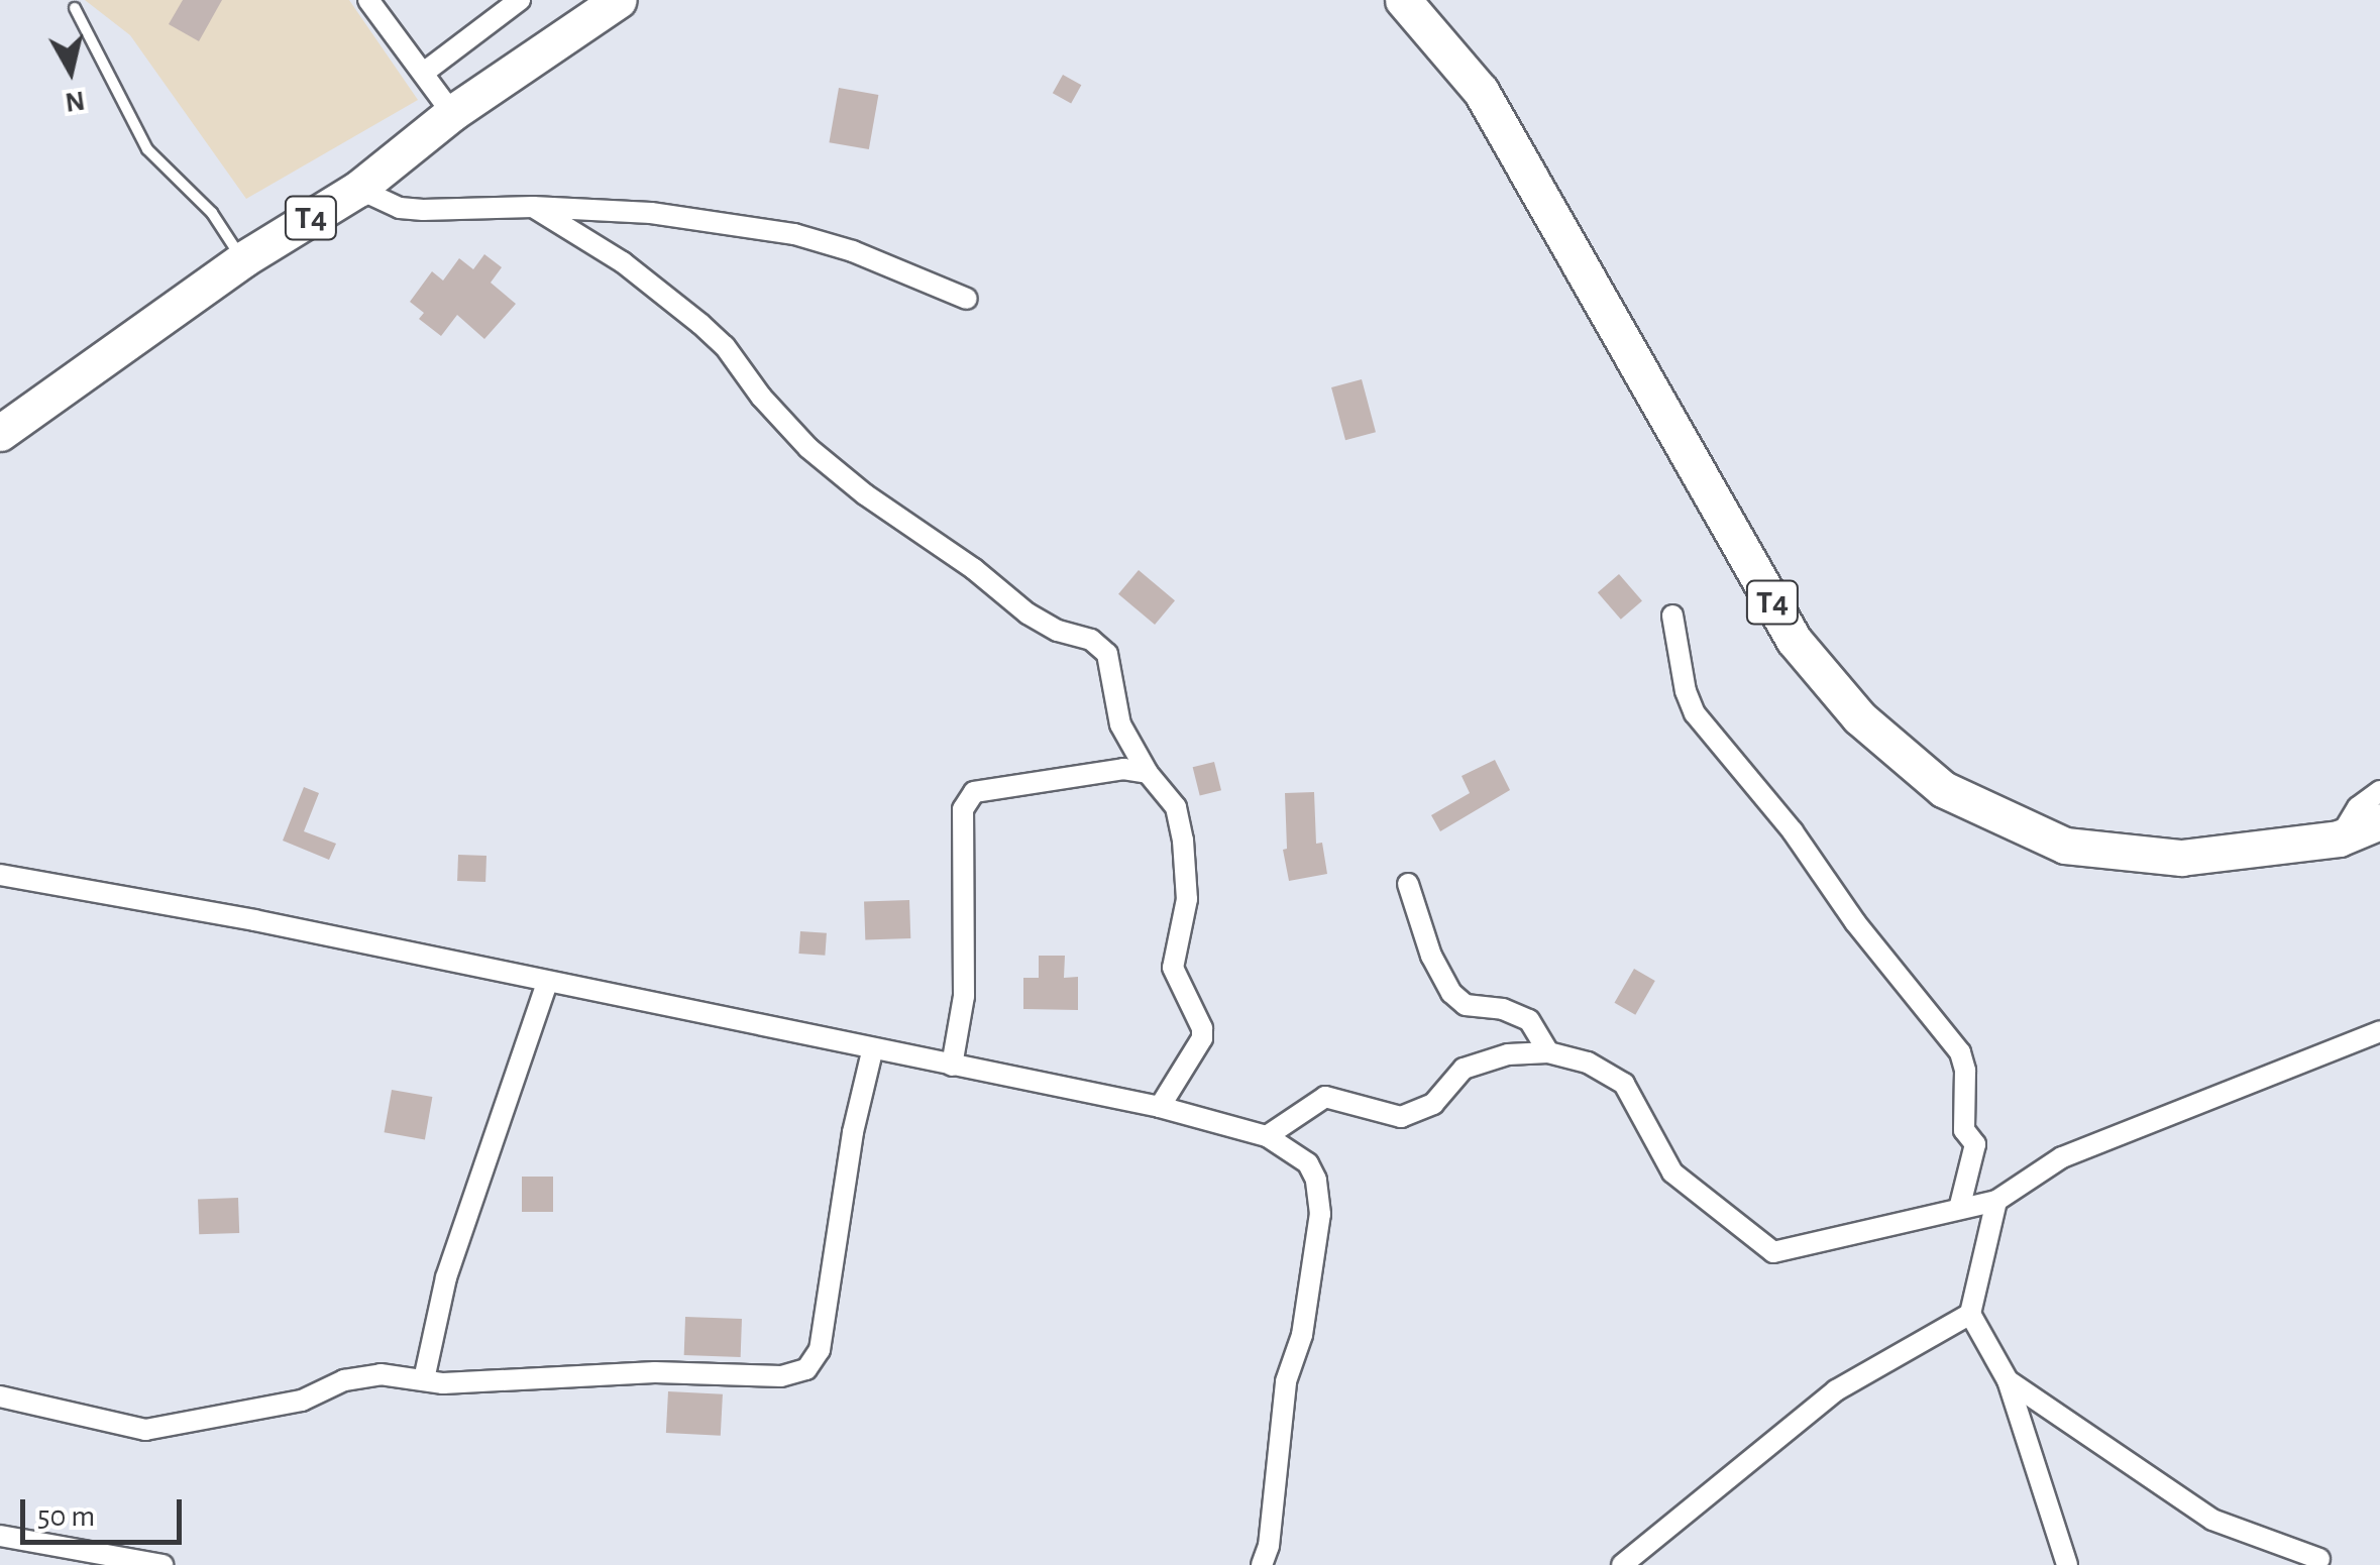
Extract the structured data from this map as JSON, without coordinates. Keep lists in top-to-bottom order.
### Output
{
  "streets": {
    "highway": ["T4"]
  },
  "scale_bar": "50 m",
  "north": "bottom"
}
